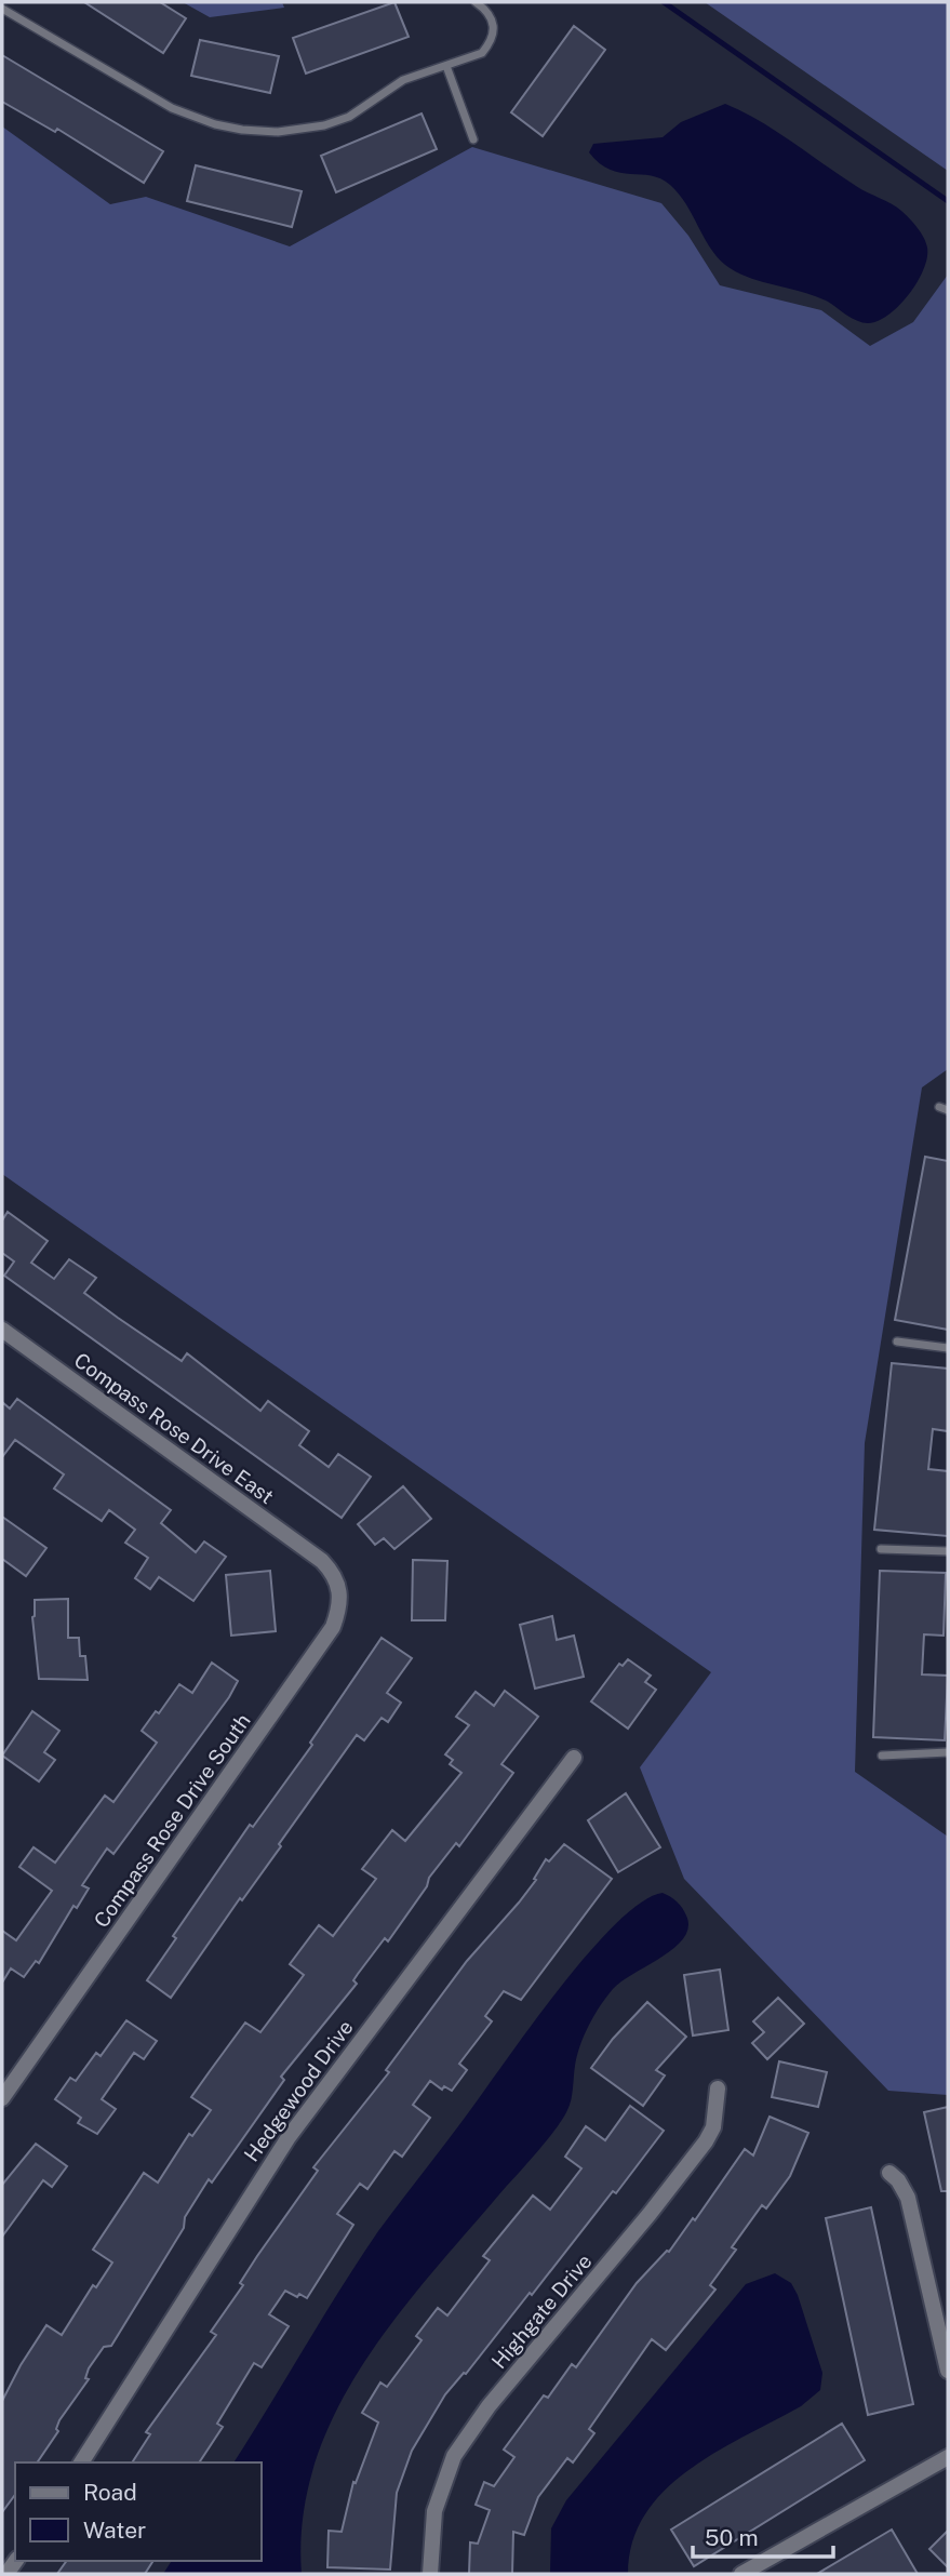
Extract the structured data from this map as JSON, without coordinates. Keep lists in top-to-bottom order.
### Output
{
  "streets": {
    "street": [
      "Compass Rose Drive East",
      "Compass Rose Drive South",
      "Hedgewood Drive",
      "Highgate Drive"
    ]
  },
  "crossings": [
    ["Compass Rose Drive East", "Compass Rose Drive South"]
  ],
  "legend": ["Road", "Water"],
  "scale_bar": "50 m"
}
